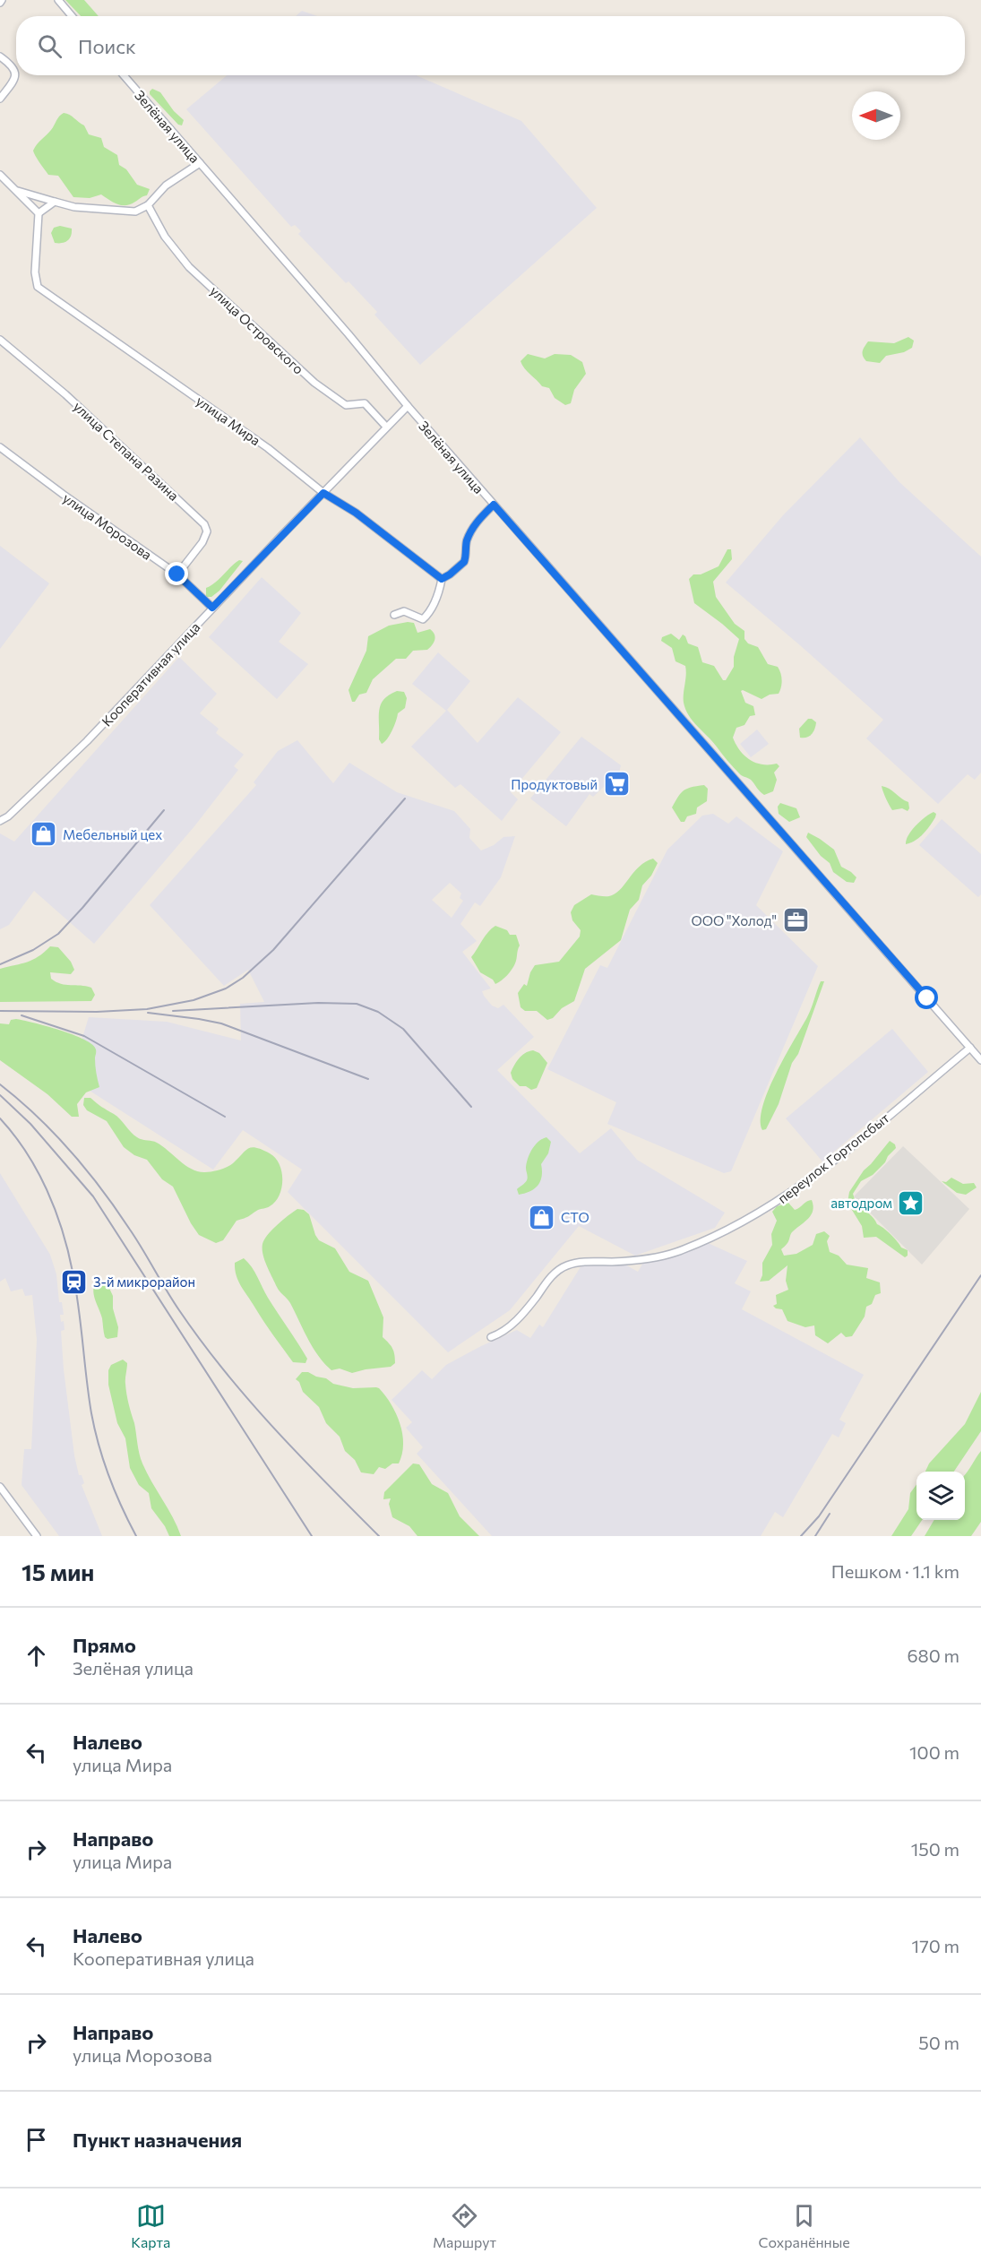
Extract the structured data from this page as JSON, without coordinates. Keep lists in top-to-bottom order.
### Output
{
  "streets": {
    "street": [
      "Зелёная улица",
      "улица Островского",
      "улица Мира",
      "улица Степана Разина",
      "улица Морозова",
      "Кооперативная улица",
      "переулок Гортопсбыт"
    ]
  },
  "crossings": [
    ["Зелёная улица", "Кооперативная улица"],
    ["Зелёная улица", "переулок Гортопсбыт"],
    ["улица Островского", "Кооперативная улица"],
    ["улица Мира", "Кооперативная улица"],
    ["улица Степана Разина", "улица Морозова"],
    ["улица Морозова", "Кооперативная улица"]
  ],
  "places": {
    "supermarket": ["Продуктовый"],
    "shop": ["Мебельный цех", "СТО"],
    "office": ["ООО \"Холод\""],
    "place": ["автодром"],
    "station": ["3-й микрорайон"]
  },
  "north": "left",
  "page": {
    "search": "Поиск",
    "heading": ["15 мин", "Пешком · 1.1 km"],
    "list": [
      ["Прямо", "Зелёная улица", "680 m"],
      ["Налево", "улица Мира", "100 m"],
      ["Направо", "улица Мира", "150 m"],
      ["Налево", "Кооперативная улица", "170 m"],
      ["Направо", "улица Морозова", "50 m"],
      "Пункт назначения"
    ],
    "nav": ["Карта", "Маршрут", "Сохранённые"]
  }
}
